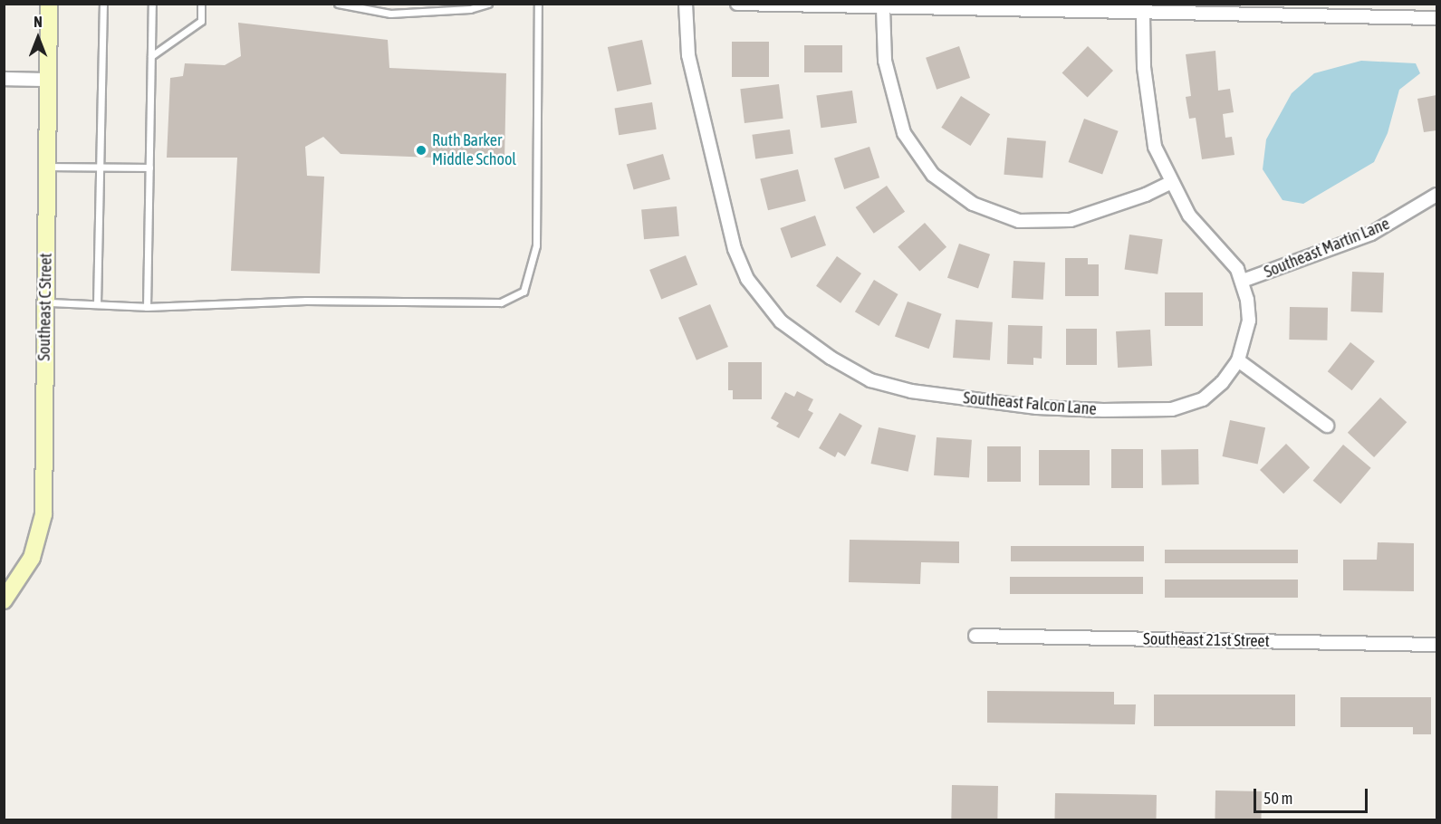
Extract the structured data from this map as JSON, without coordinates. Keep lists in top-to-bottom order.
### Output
{
  "streets": {
    "street": [
      "Southeast Martin Lane",
      "Southeast C Street",
      "Southeast Falcon Lane",
      "Southeast 21st Street"
    ]
  },
  "crossings": [
    ["Southeast Martin Lane", "Southeast Falcon Lane"]
  ],
  "places": ["Ruth Barker Middle School"],
  "scale_bar": "50 m",
  "north": "top"
}
